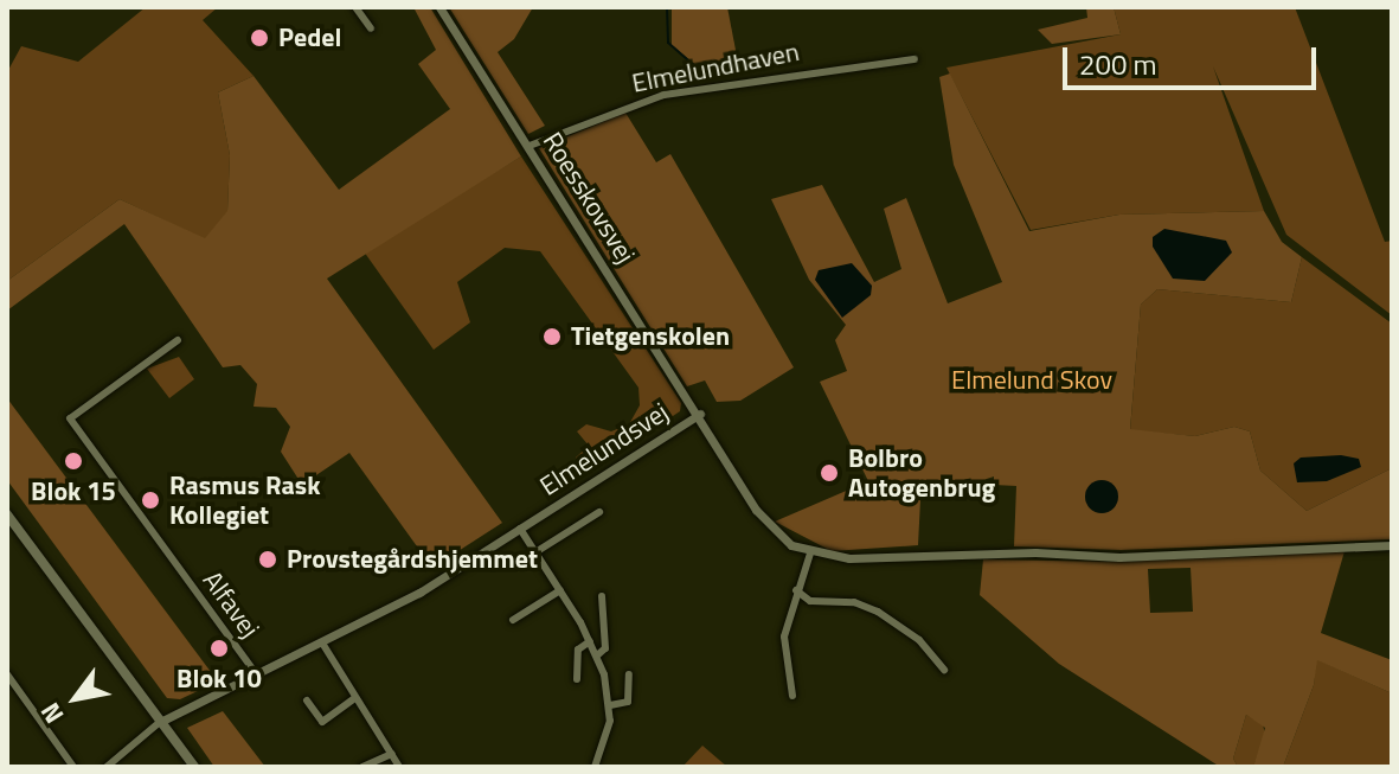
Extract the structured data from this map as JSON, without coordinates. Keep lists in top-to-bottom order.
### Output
{
  "streets": {
    "street": [
      "Elmelundhaven",
      "Roesskovsvej",
      "Elmelundsvej",
      "Alfavej"
    ]
  },
  "crossings": [
    ["Elmelundhaven", "Roesskovsvej"],
    ["Roesskovsvej", "Elmelundsvej"],
    ["Elmelundsvej", "Alfavej"]
  ],
  "parks": ["Elmelund Skov"],
  "places": [
    "Pedel",
    "Tietgenskolen",
    "Blok 15",
    "Bolbro Autogenbrug",
    "Rasmus Rask Kollegiet",
    "Provstegårdshjemmet",
    "Blok 10"
  ],
  "scale_bar": "200 m",
  "north": "bottom left"
}
